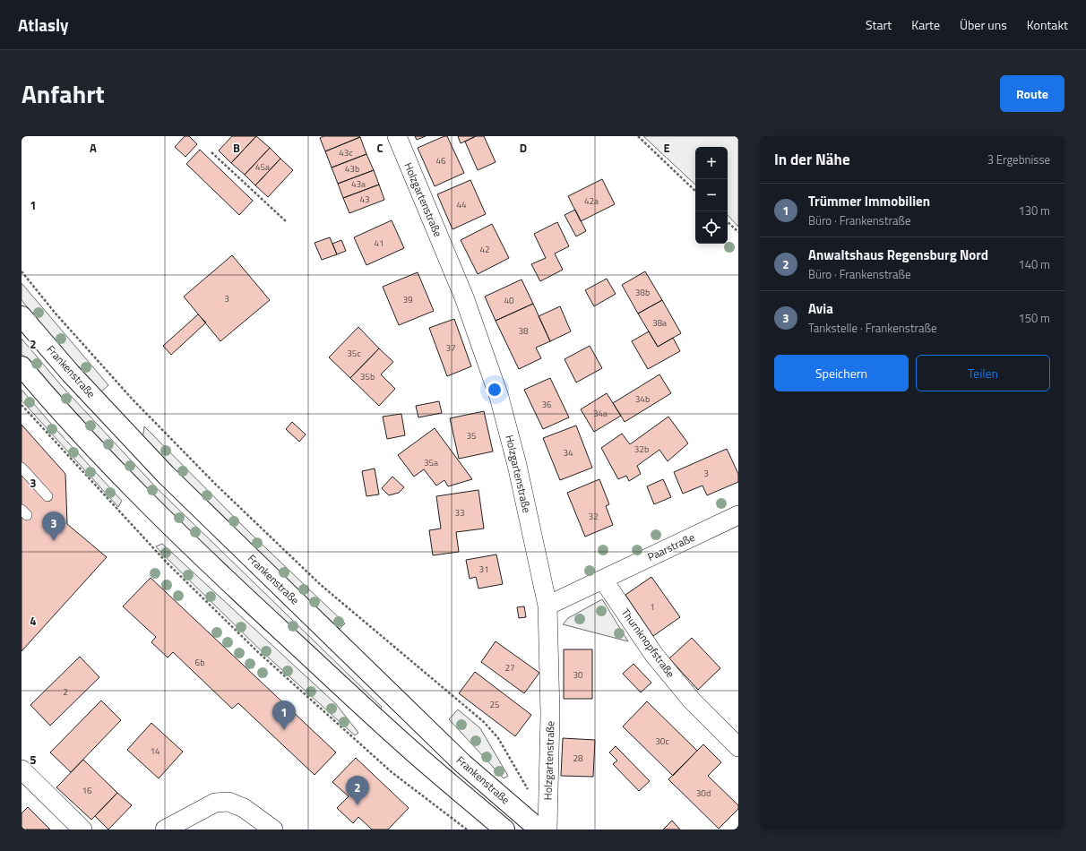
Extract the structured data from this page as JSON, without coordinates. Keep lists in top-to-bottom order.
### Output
{
  "streets": {
    "main road": ["Frankenstraße"],
    "street": ["Holzgartenstraße", "Paarstraße", "Thurnknopfstraße"]
  },
  "crossings": [
    ["Paarstraße", "Thurnknopfstraße"]
  ],
  "house_numbers": [
    "43c",
    "46",
    "45a",
    "43b",
    "43a",
    "43",
    "42a",
    "44",
    "41",
    "42",
    "38b",
    "3",
    "39",
    "40",
    "38a",
    "38",
    "37",
    "35c",
    "35b",
    "34b",
    "36",
    "34a",
    "35",
    "32b",
    "34",
    "35a",
    "3",
    "33",
    "32",
    "31",
    "1",
    "6b",
    "27",
    "30",
    "2",
    "25",
    "30c",
    "14",
    "28",
    "16",
    "30d"
  ],
  "page": {
    "header": "Atlasly",
    "nav": [
      "Start",
      "Karte",
      "Über uns",
      "Kontakt"
    ],
    "title": "Anfahrt",
    "buttons": [
      "Route",
      ["Speichern", "Teilen"]
    ],
    "heading": ["In der Nähe", "3 Ergebnisse"],
    "map_buttons": ["+", "−"],
    "list": [
      {
        "mark": "1",
        "name": "Trümmer Immobilien",
        "note": "Büro · Frankenstraße",
        "value": "130 m"
      },
      {
        "mark": "2",
        "name": "Anwaltshaus Regensburg Nord",
        "note": "Büro · Frankenstraße",
        "value": "140 m"
      },
      {
        "mark": "3",
        "name": "Avia",
        "note": "Tankstelle · Frankenstraße",
        "value": "150 m"
      }
    ],
    "pins": ["3", "1", "2"]
  },
  "grid": {
    "columns": [
      "A",
      "B",
      "C",
      "D",
      "E"
    ],
    "rows": [
      "1",
      "2",
      "3",
      "4",
      "5"
    ]
  }
}
